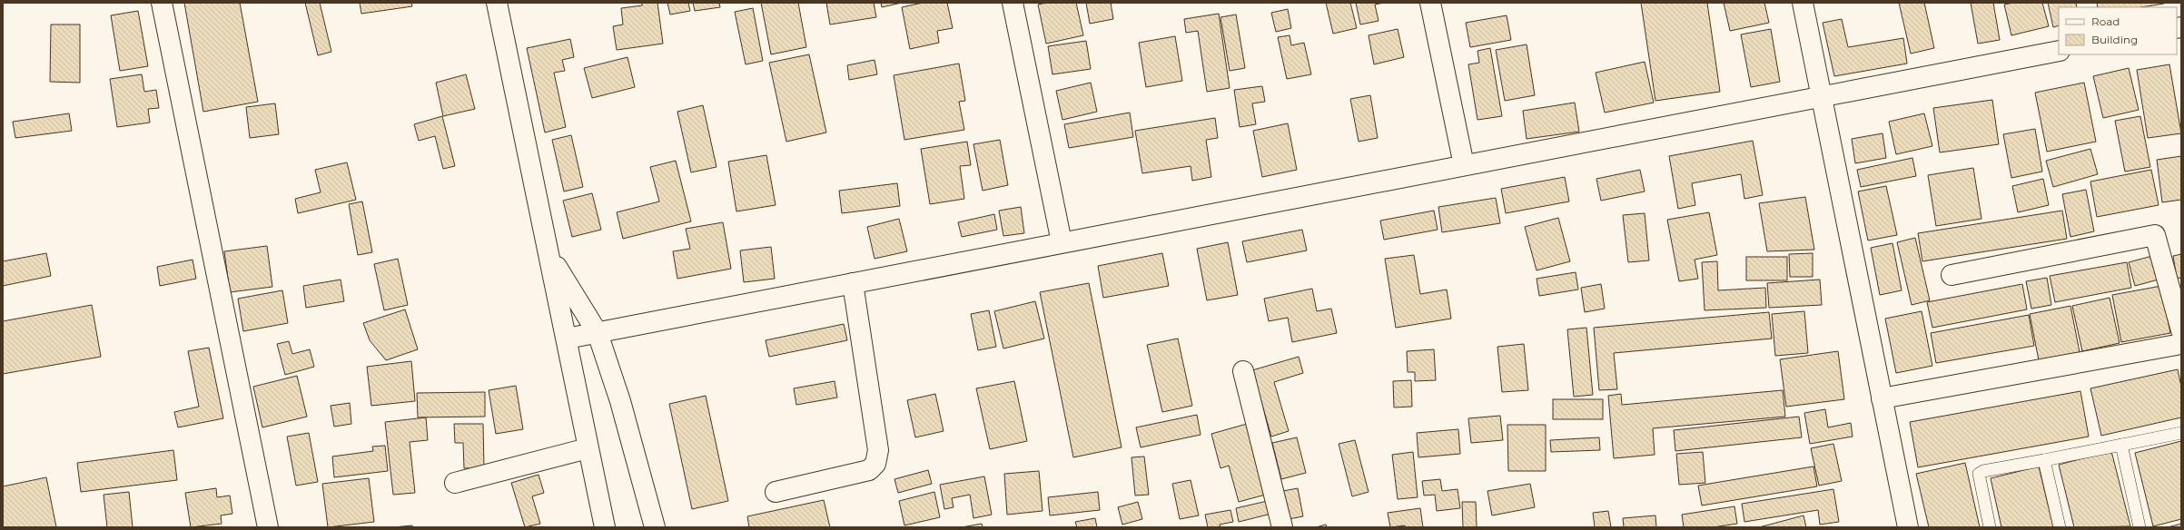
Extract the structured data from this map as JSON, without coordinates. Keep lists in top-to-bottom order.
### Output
{
  "legend": ["Road", "Building"]
}
